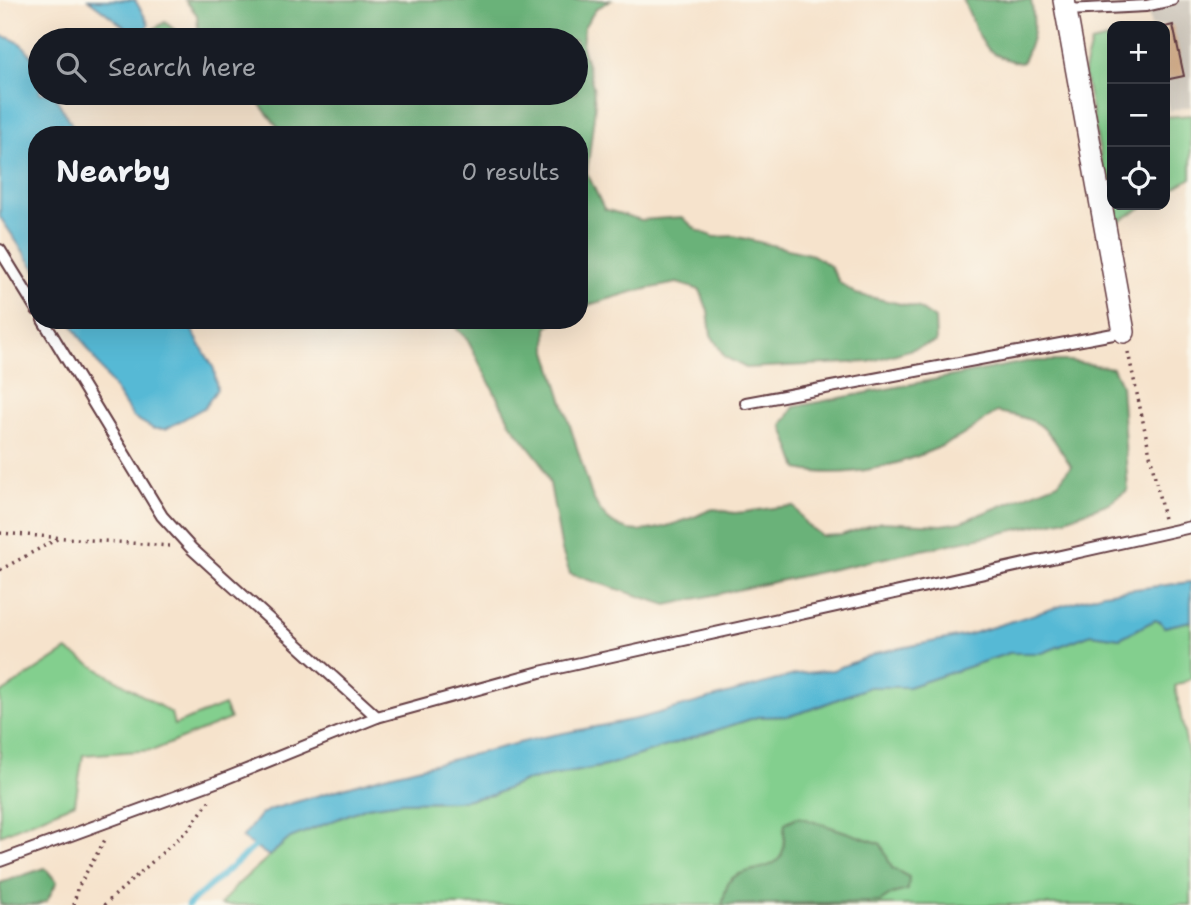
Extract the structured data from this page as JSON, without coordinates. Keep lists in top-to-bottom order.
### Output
{
  "page": {
    "map_buttons": ["+", "−"],
    "search": "Search here",
    "heading": ["Nearby", "0 results"]
  }
}
